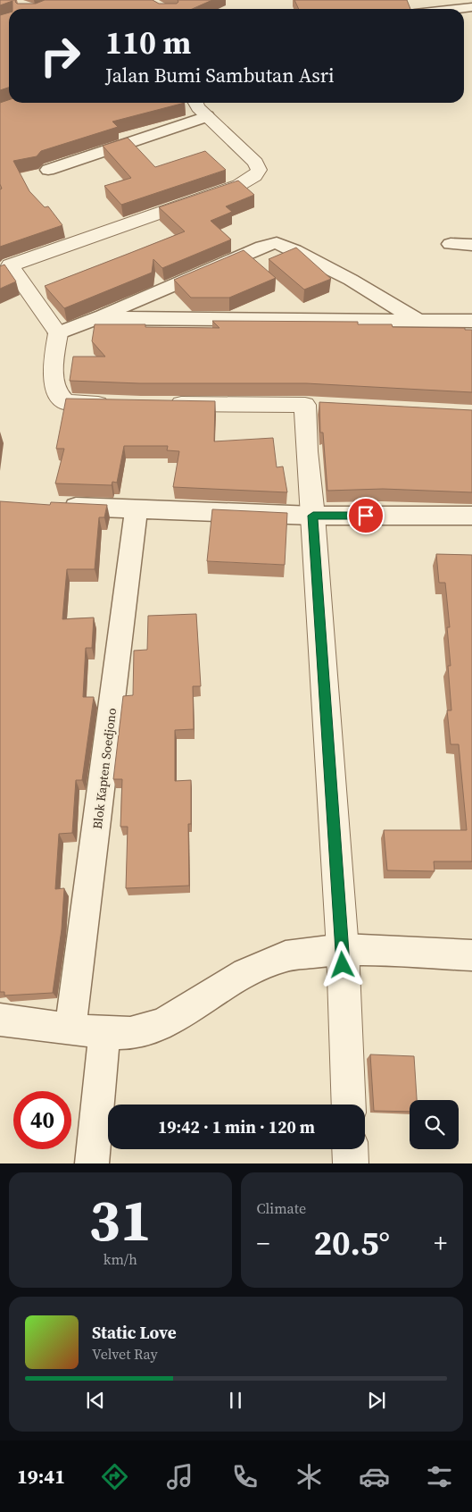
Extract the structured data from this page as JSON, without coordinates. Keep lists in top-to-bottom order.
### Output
{
  "streets": {
    "street": ["Blok Kapten Soedjono"]
  },
  "page": {
    "turn": ["110 m", "Jalan Bumi Sambutan Asri"],
    "limit": "40",
    "trip": "19:42 · 1 min · 120 m",
    "tile": [
      ["31", "km/h"],
      "Climate"
    ],
    "heat": ["−", "20.5°", "+"],
    "song": ["Static Love", "Velvet Ray"],
    "tabs": "19:41"
  }
}
